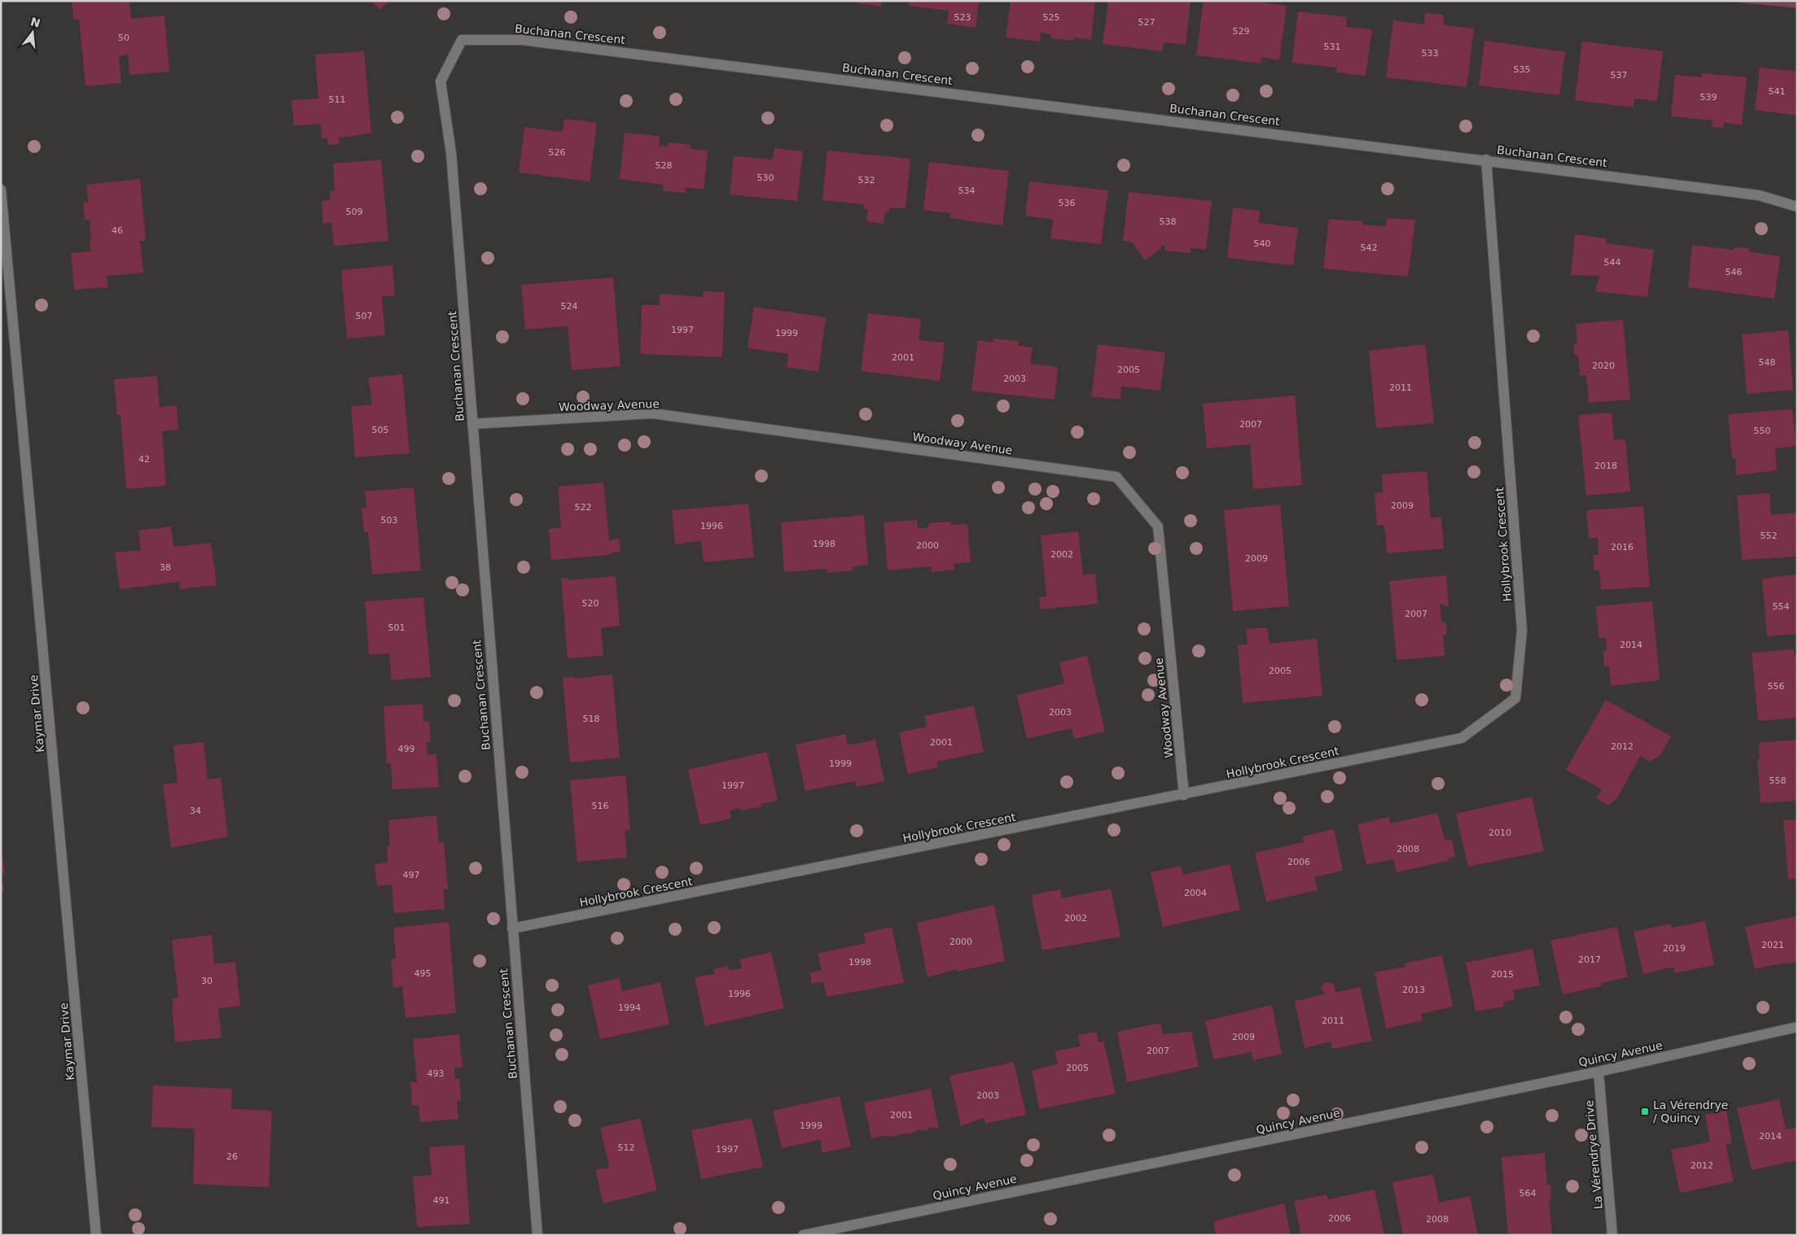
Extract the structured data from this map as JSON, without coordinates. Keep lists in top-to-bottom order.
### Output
{
  "streets": {
    "street": [
      "Buchanan Crescent",
      "Woodway Avenue",
      "Hollybrook Crescent",
      "Kaymar Drive",
      "Quincy Avenue",
      "La Vérendrye Drive"
    ]
  },
  "crossings": [
    ["Buchanan Crescent", "Woodway Avenue"],
    ["Buchanan Crescent", "Hollybrook Crescent"],
    ["Woodway Avenue", "Hollybrook Crescent"],
    ["Quincy Avenue", "La Vérendrye Drive"]
  ],
  "places": {
    "transit": ["La Vérendrye / Quincy"]
  },
  "house_numbers": [
    "523",
    "525",
    "527",
    "529",
    "50",
    "531",
    "533",
    "535",
    "537",
    "541",
    "539",
    "511",
    "526",
    "528",
    "530",
    "532",
    "534",
    "536",
    "509",
    "538",
    "46",
    "540",
    "542",
    "544",
    "546",
    "524",
    "507",
    "1997",
    "1999",
    "2001",
    "548",
    "2020",
    "2005",
    "2003",
    "2011",
    "2007",
    "505",
    "550",
    "42",
    "2018",
    "2009",
    "522",
    "503",
    "1996",
    "552",
    "1998",
    "2000",
    "2016",
    "2002",
    "2009",
    "38",
    "520",
    "554",
    "2007",
    "501",
    "2014",
    "2005",
    "556",
    "2003",
    "518",
    "2001",
    "2012",
    "499",
    "1999",
    "558",
    "1997",
    "516",
    "34",
    "2010",
    "2008",
    "2006",
    "497",
    "2004",
    "2002",
    "2000",
    "2021",
    "2019",
    "2017",
    "1998",
    "495",
    "2015",
    "30",
    "2013",
    "1996",
    "1994",
    "2011",
    "2009",
    "2007",
    "2005",
    "493",
    "2003",
    "2001",
    "1999",
    "2014",
    "512",
    "1997",
    "26",
    "2012",
    "564",
    "491",
    "2006",
    "2008"
  ],
  "north": "top"
}
